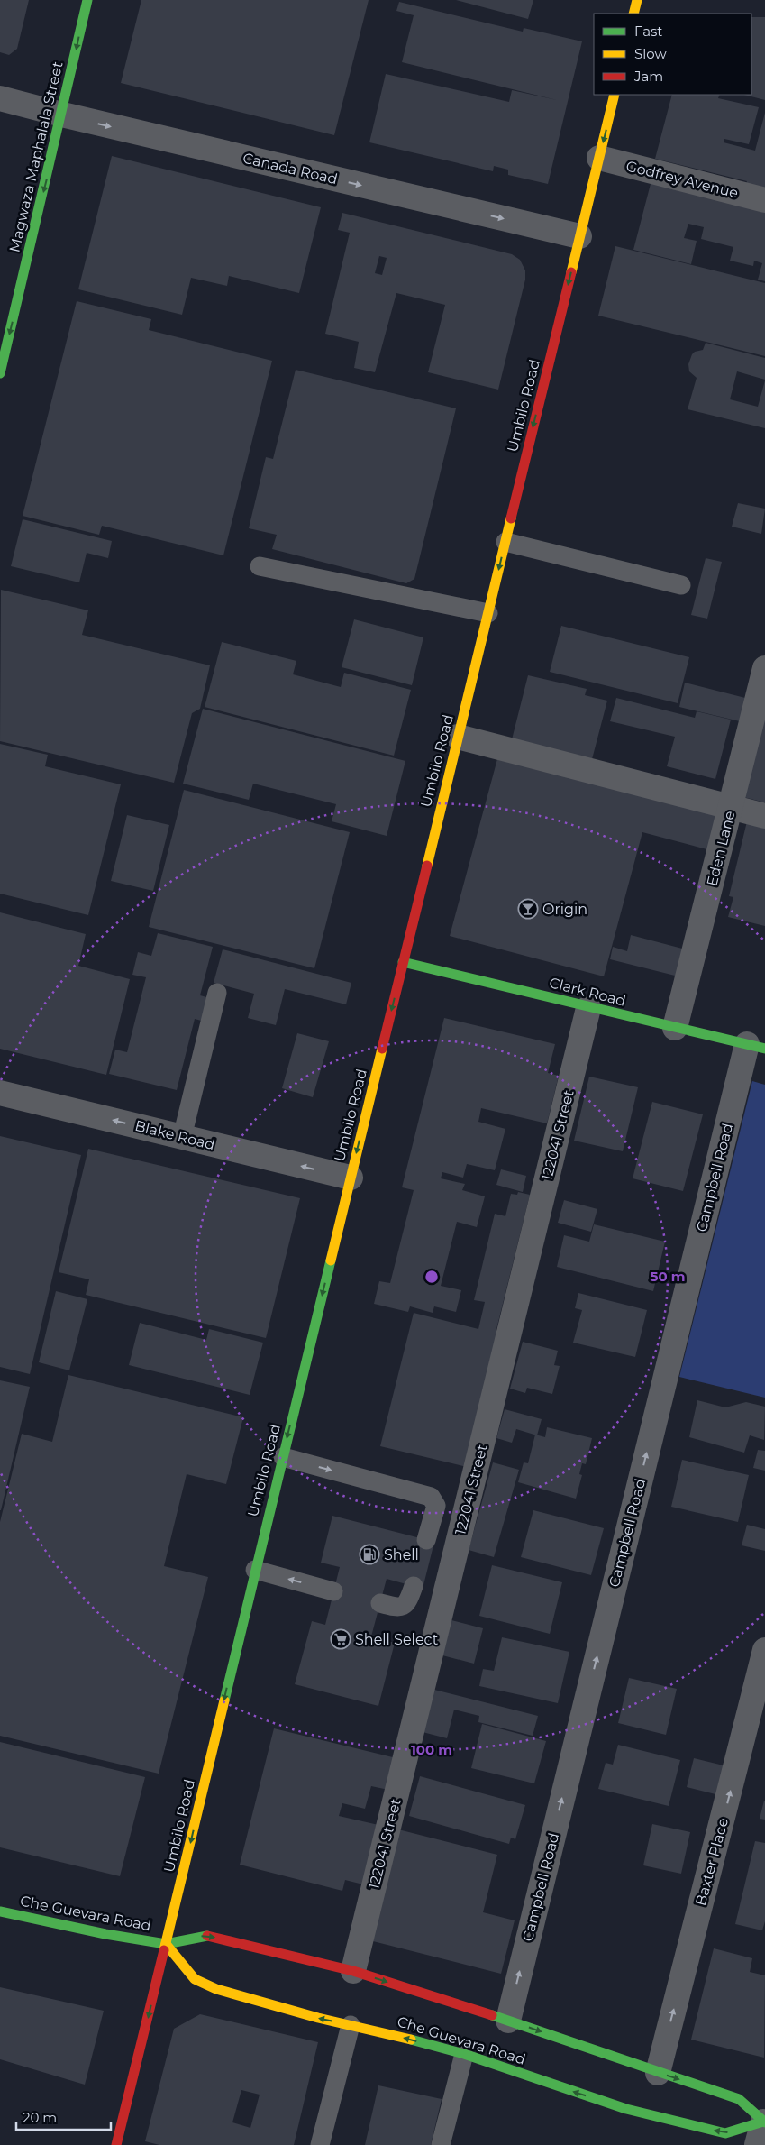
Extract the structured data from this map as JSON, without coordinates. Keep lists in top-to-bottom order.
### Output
{
  "streets": {
    "street": [
      "Magwaza Maphalala Street",
      "Canada Road",
      "Godfrey Avenue",
      "Umbilo Road",
      "Eden Lane",
      "Clark Road",
      "Blake Road",
      "122041 Street",
      "Campbell Road",
      "Baxter Place",
      "Che Guevara Road"
    ]
  },
  "crossings": [
    ["Magwaza Maphalala Street", "Canada Road"],
    ["Canada Road", "Umbilo Road"],
    ["Godfrey Avenue", "Umbilo Road"],
    ["Umbilo Road", "Clark Road"],
    ["Umbilo Road", "Blake Road"],
    ["Umbilo Road", "Che Guevara Road"],
    ["Eden Lane", "Clark Road"],
    ["Clark Road", "122041 Street"],
    ["Clark Road", "Campbell Road"],
    ["122041 Street", "Che Guevara Road"],
    ["Campbell Road", "Che Guevara Road"],
    ["Baxter Place", "Che Guevara Road"]
  ],
  "one_way": [
    "Magwaza Maphalala Street",
    "Canada Road",
    "Umbilo Road",
    "Blake Road",
    "Campbell Road",
    "Baxter Place"
  ],
  "places": {
    "bar": ["Origin"],
    "fuel station": ["Shell"],
    "supermarket": ["Shell Select"]
  },
  "legend": ["Fast", "Slow", "Jam"],
  "scale_bar": "20 m",
  "rings": ["50 m", "100 m"]
}
